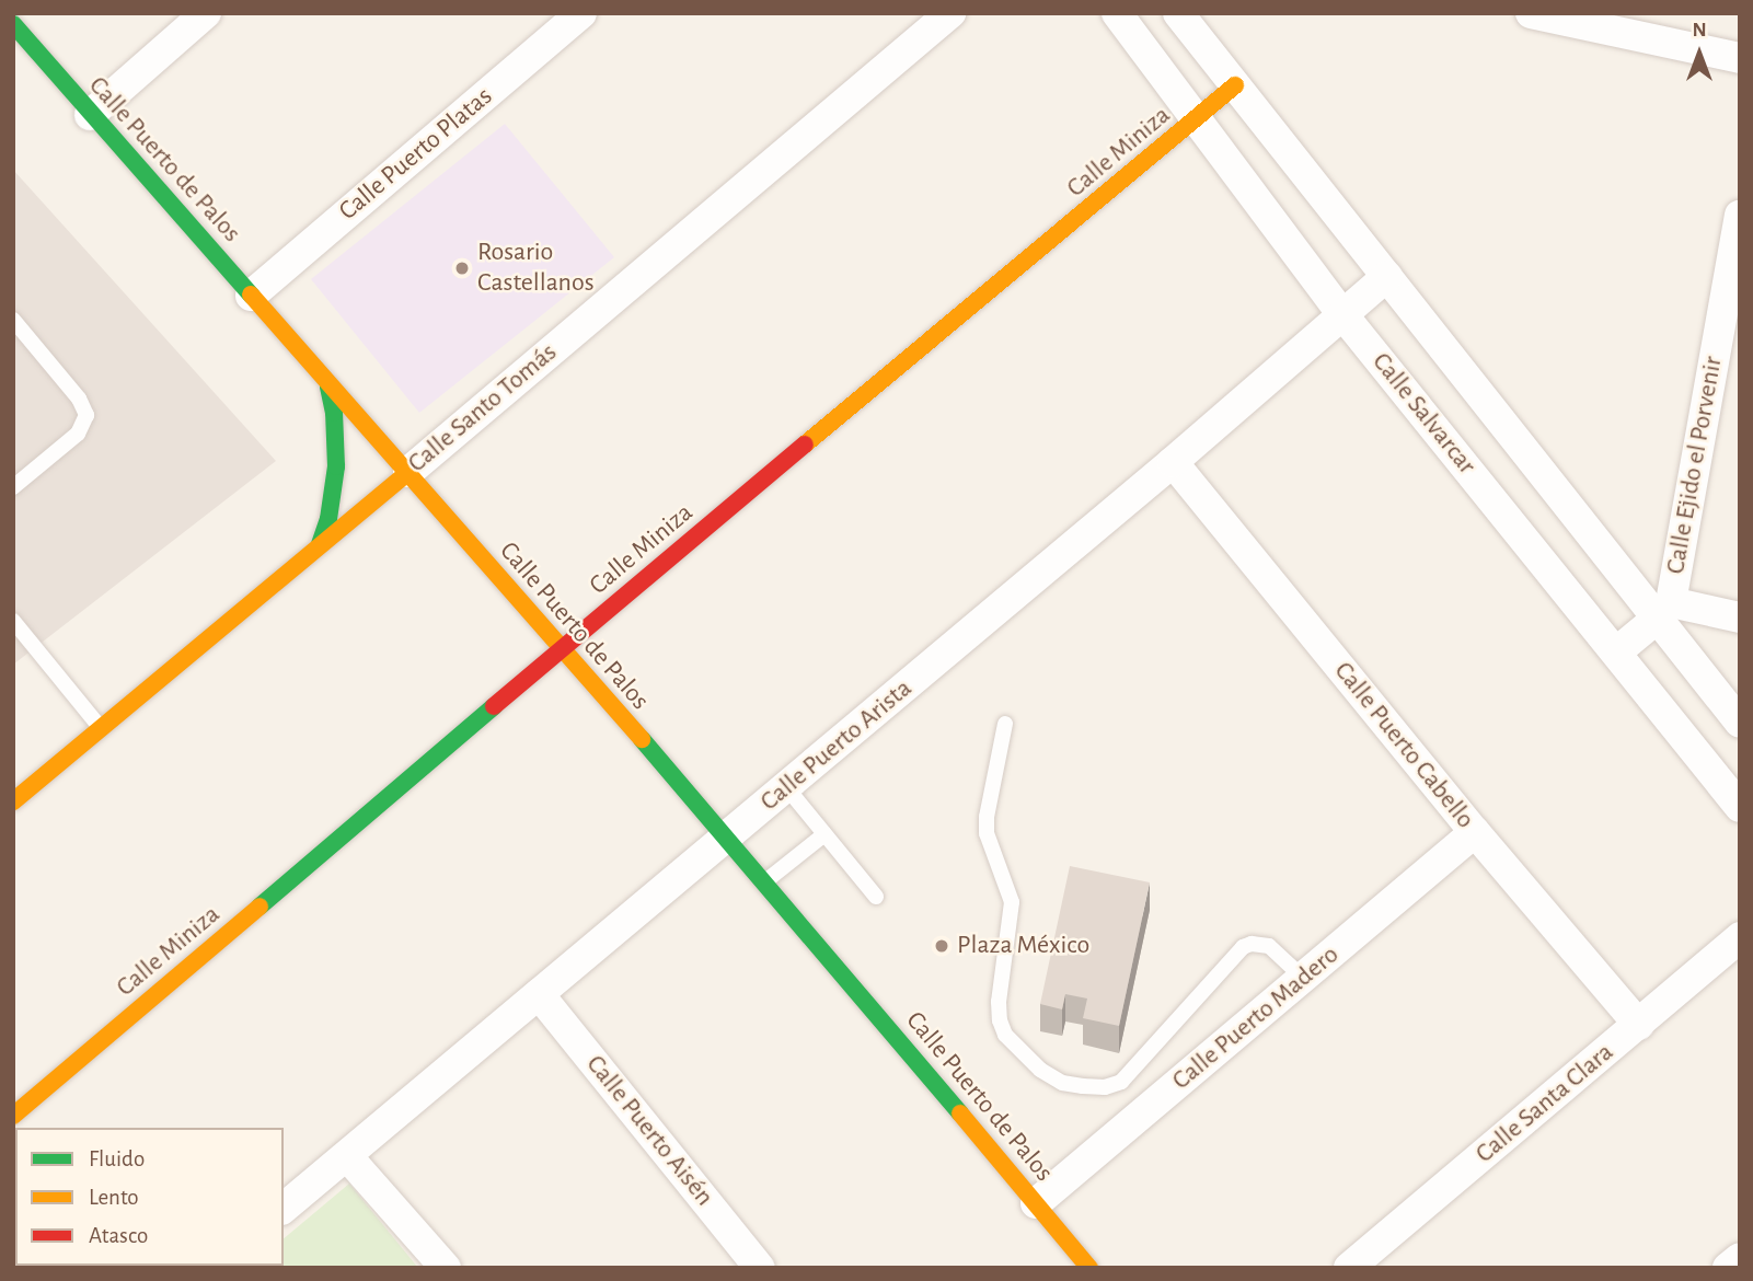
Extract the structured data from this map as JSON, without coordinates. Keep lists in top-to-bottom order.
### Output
{
  "streets": {
    "street": [
      "Calle Miniza",
      "Calle Puerto Platas",
      "Calle Puerto de Palos",
      "Calle Santo Tomás",
      "Calle Salvarcar",
      "Calle Ejido el Porvenir",
      "Calle Puerto Arista",
      "Calle Puerto Cabello",
      "Calle Puerto Madero",
      "Calle Santa Clara",
      "Calle Puerto Aisén"
    ]
  },
  "crossings": [
    ["Calle Miniza", "Calle Puerto de Palos"],
    ["Calle Miniza", "Calle Salvarcar"],
    ["Calle Puerto Platas", "Calle Puerto de Palos"],
    ["Calle Puerto de Palos", "Calle Santo Tomás"],
    ["Calle Puerto de Palos", "Calle Puerto Arista"],
    ["Calle Puerto de Palos", "Calle Puerto Madero"],
    ["Calle Salvarcar", "Calle Ejido el Porvenir"],
    ["Calle Salvarcar", "Calle Puerto Arista"],
    ["Calle Puerto Arista", "Calle Puerto Cabello"],
    ["Calle Puerto Arista", "Calle Puerto Aisén"],
    ["Calle Puerto Cabello", "Calle Puerto Madero"],
    ["Calle Puerto Cabello", "Calle Santa Clara"]
  ],
  "places": ["Rosario Castellanos", "Plaza México"],
  "legend": ["Fluido", "Lento", "Atasco"],
  "north": "top"
}
